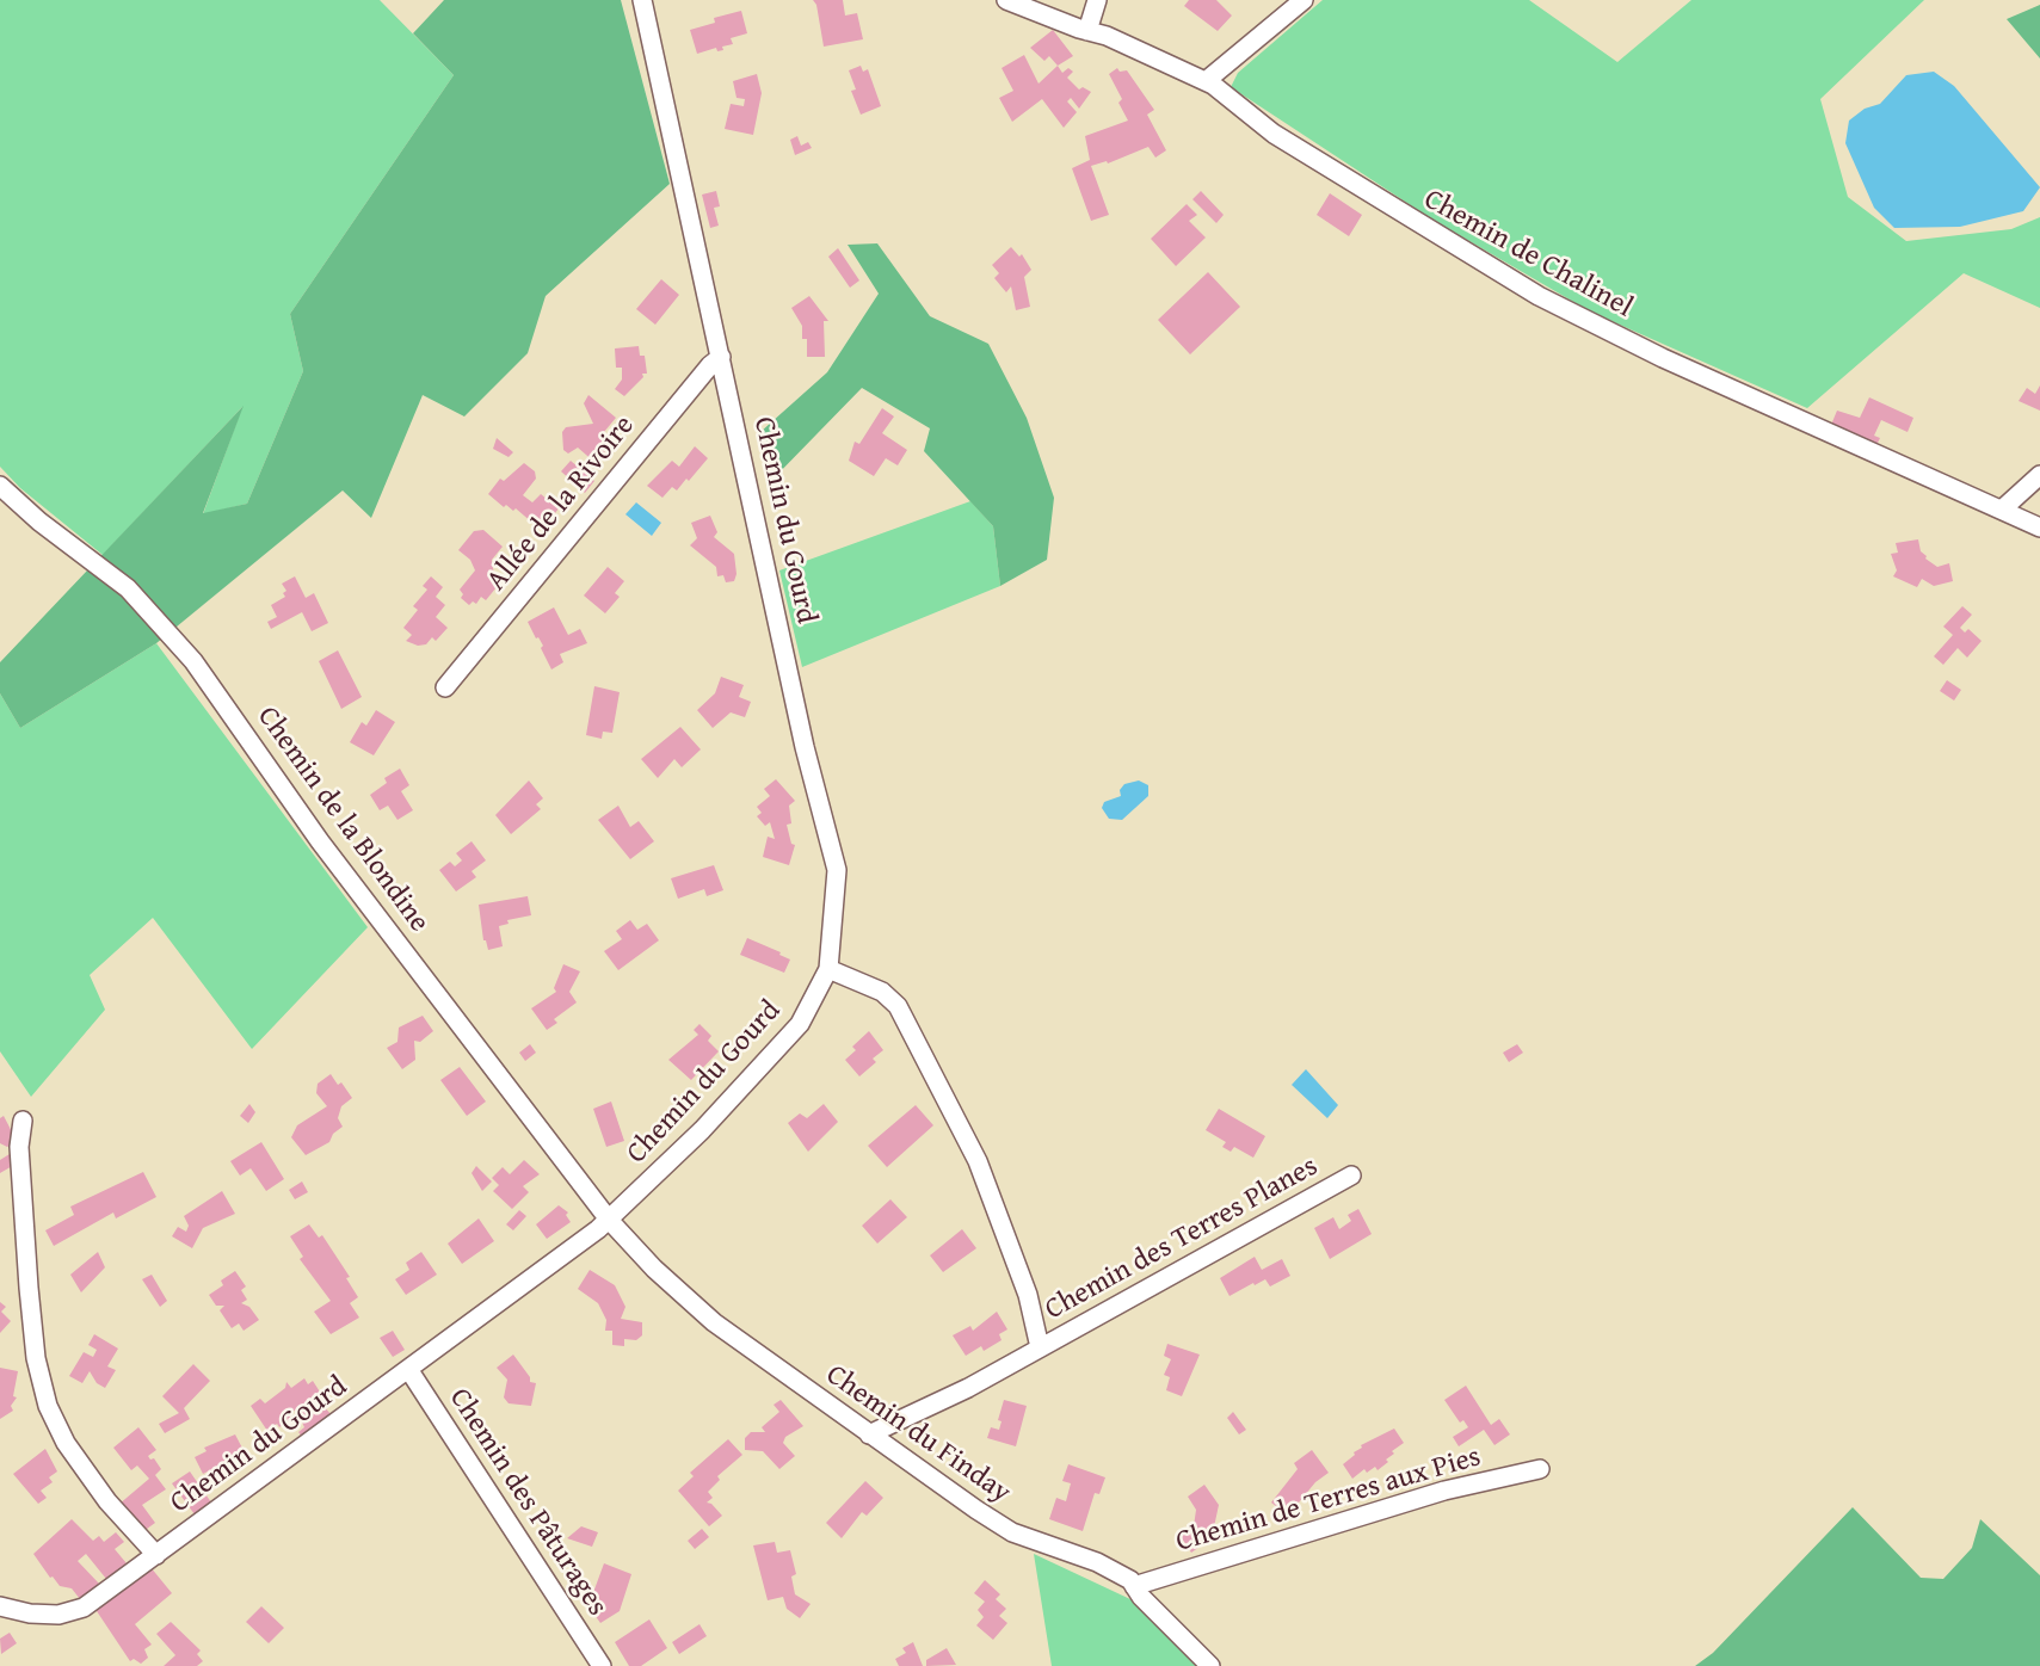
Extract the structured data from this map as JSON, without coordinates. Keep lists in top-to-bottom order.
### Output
{
  "streets": {
    "street": [
      "Chemin de Chalinel",
      "Allée de la Rivoire",
      "Chemin du Gourd",
      "Chemin de la Blondine",
      "Chemin des Terres Planes",
      "Chemin du Finday",
      "Chemin de Terres aux Pies",
      "Chemin des Pâturages"
    ]
  },
  "crossings": [
    ["Allée de la Rivoire", "Chemin du Gourd"],
    ["Chemin du Gourd", "Chemin de la Blondine"],
    ["Chemin du Gourd", "Chemin des Terres Planes"],
    ["Chemin du Gourd", "Chemin du Finday"],
    ["Chemin du Gourd", "Chemin des Pâturages"],
    ["Chemin de la Blondine", "Chemin du Finday"],
    ["Chemin des Terres Planes", "Chemin du Finday"],
    ["Chemin du Finday", "Chemin de Terres aux Pies"]
  ]
}
